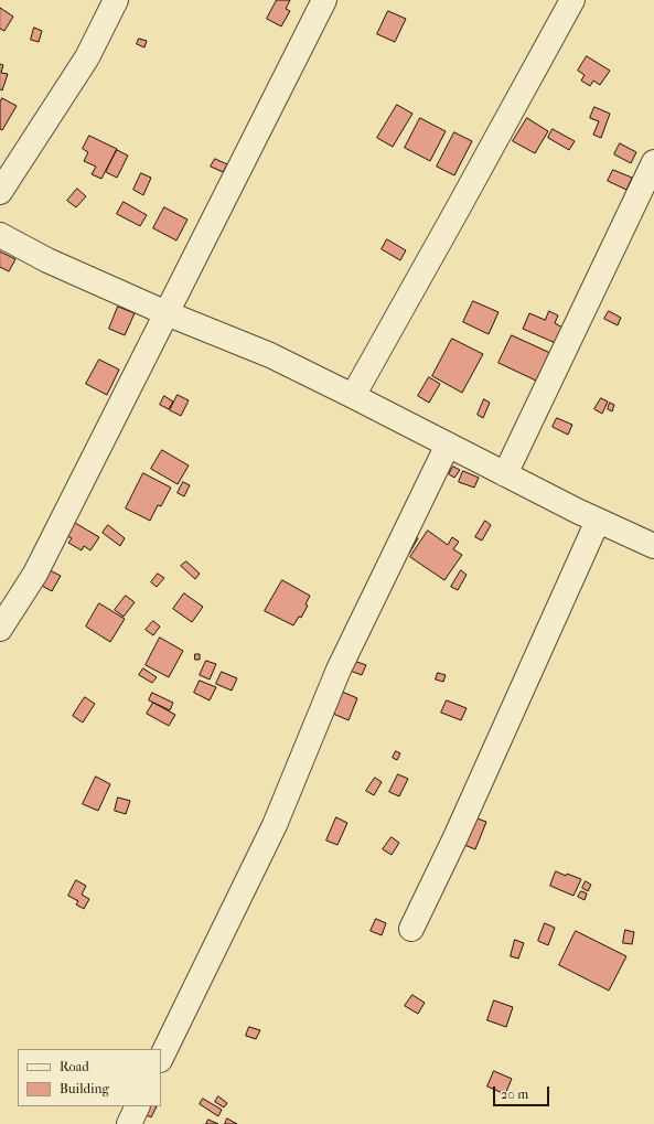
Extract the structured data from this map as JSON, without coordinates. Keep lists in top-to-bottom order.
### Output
{
  "legend": ["Road", "Building"],
  "scale_bar": "20 m"
}
